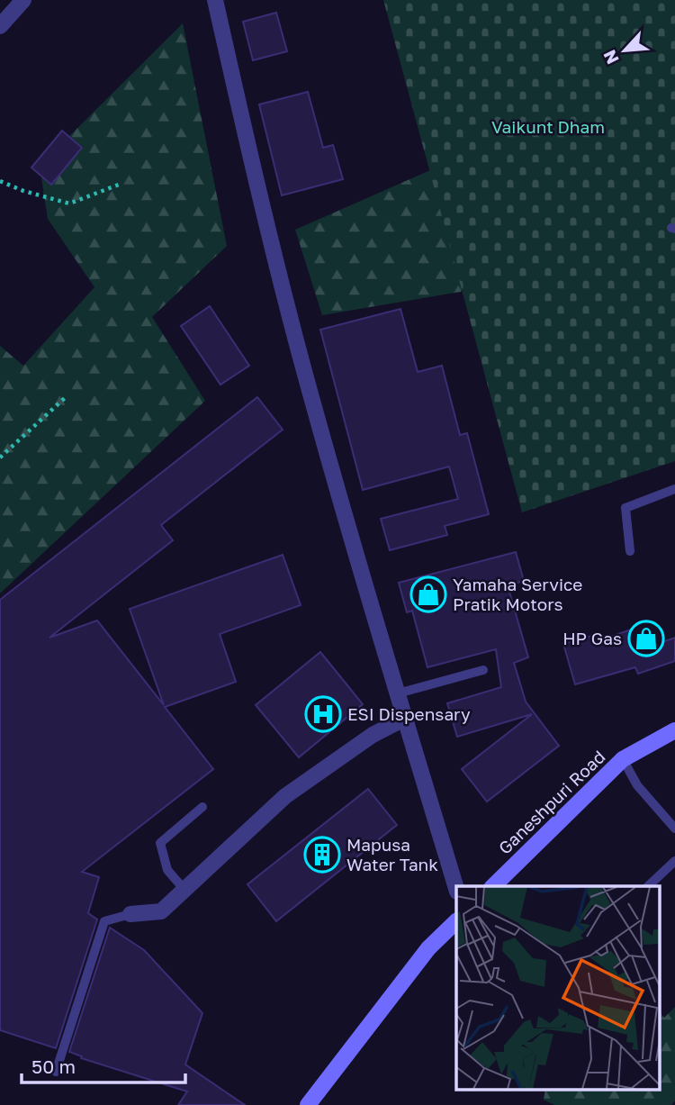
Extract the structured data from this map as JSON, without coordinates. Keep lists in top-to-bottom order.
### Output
{
  "streets": {
    "street": ["Ganeshpuri Road"]
  },
  "parks": ["Vaikunt Dham"],
  "places": {
    "shop": ["Yamaha Service Pratik Motors", "HP Gas"],
    "hospital": ["ESI Dispensary"],
    "building": ["Mapusa Water Tank"]
  },
  "scale_bar": "50 m",
  "north": "bottom left"
}
